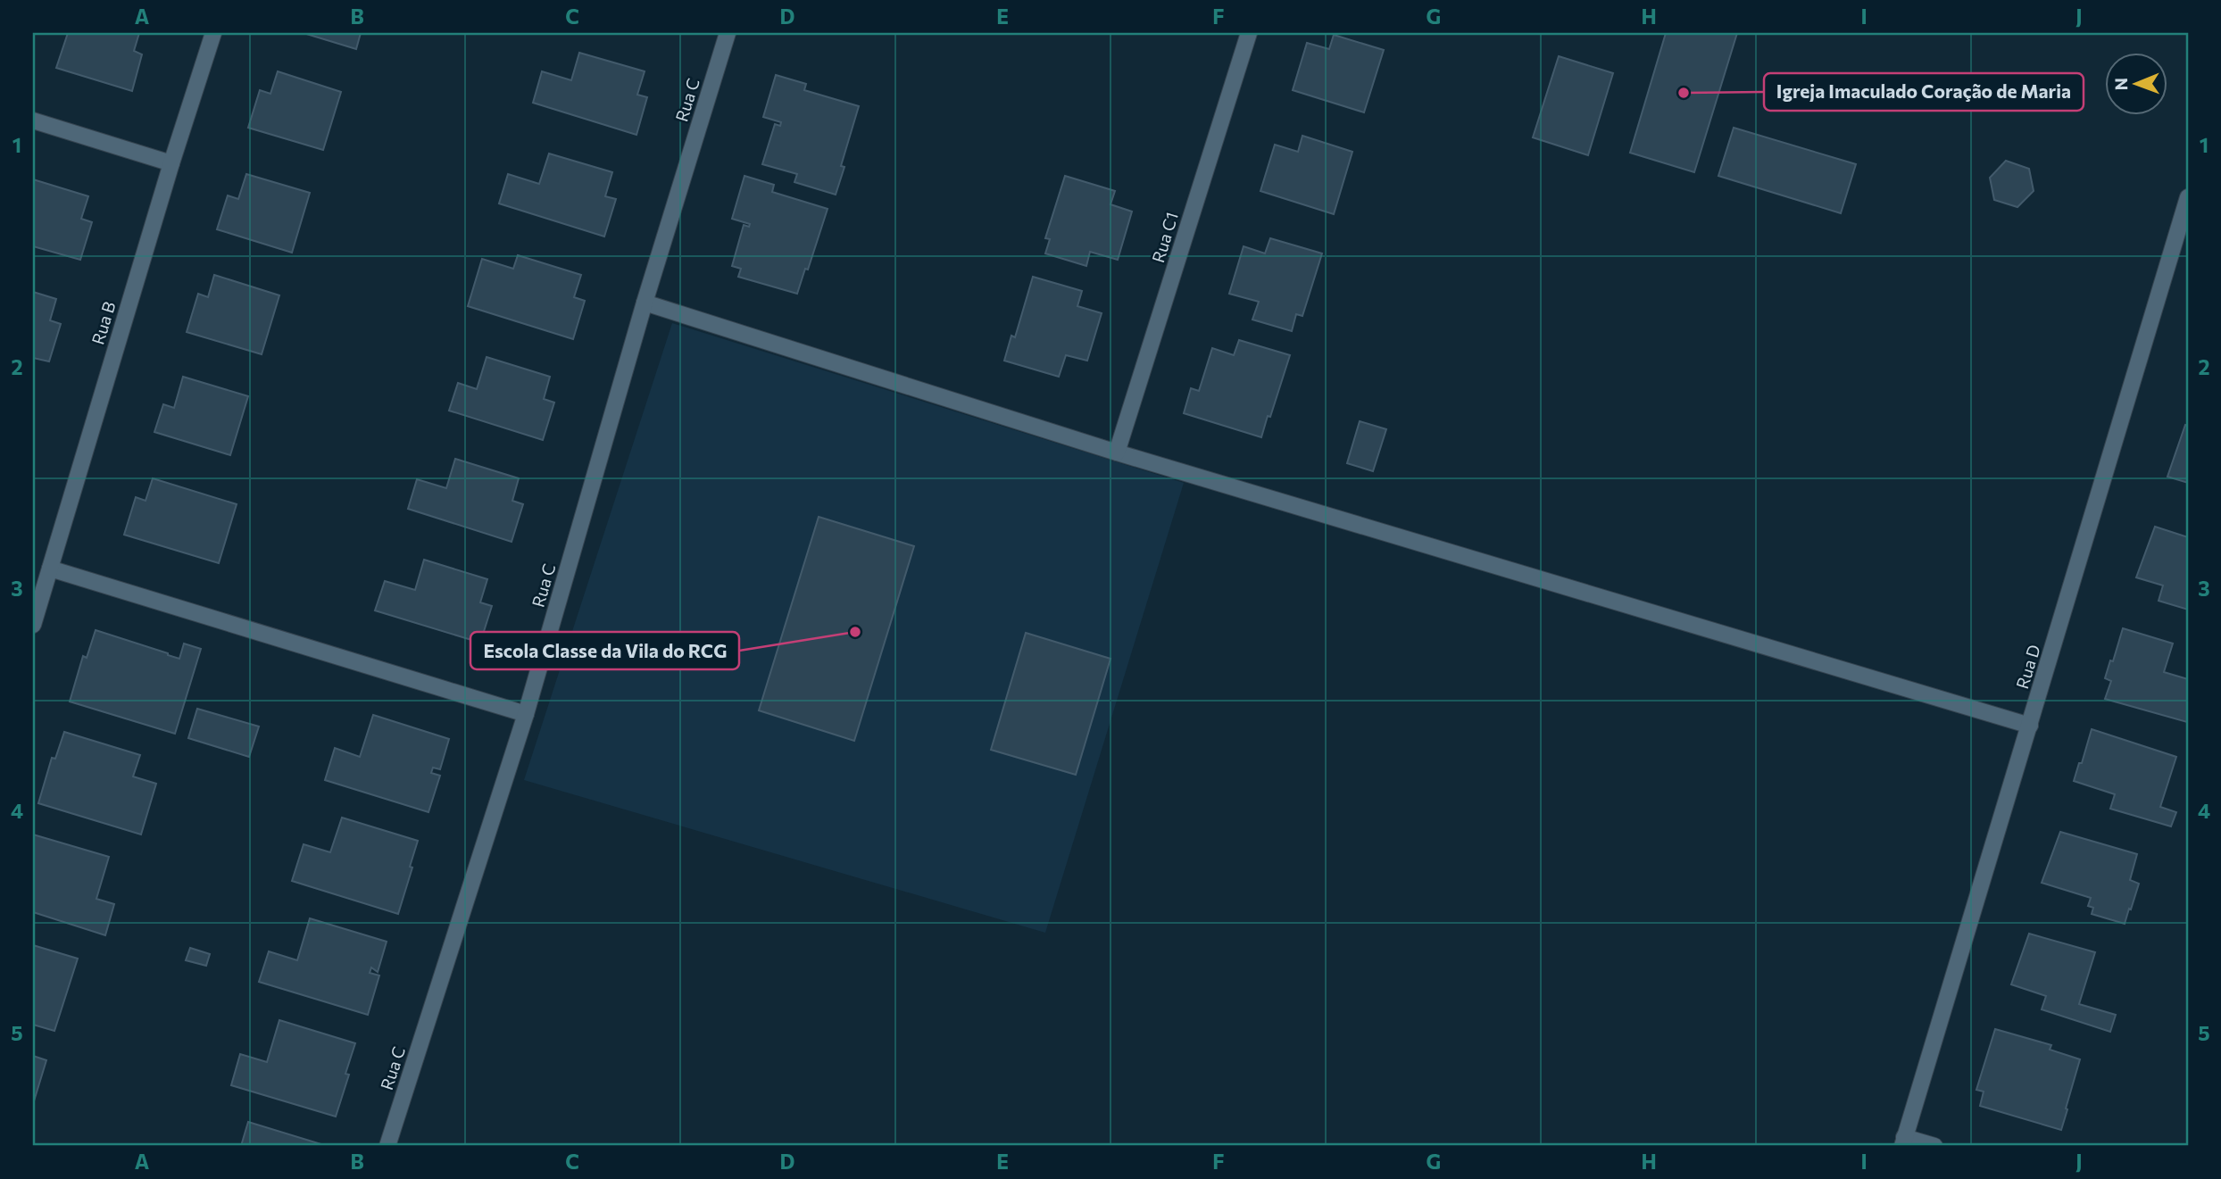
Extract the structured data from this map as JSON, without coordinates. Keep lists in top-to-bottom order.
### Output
{
  "streets": {
    "street": [
      "Rua C",
      "Rua C1",
      "Rua B",
      "Rua D"
    ]
  },
  "places": ["Igreja Imaculado Coração de Maria", "Escola Classe da Vila do RCG"],
  "north": "left",
  "grid": {
    "columns": [
      "A",
      "B",
      "C",
      "D",
      "E",
      "F",
      "G",
      "H",
      "I",
      "J"
    ],
    "rows": [
      "1",
      "2",
      "3",
      "4",
      "5"
    ]
  }
}
